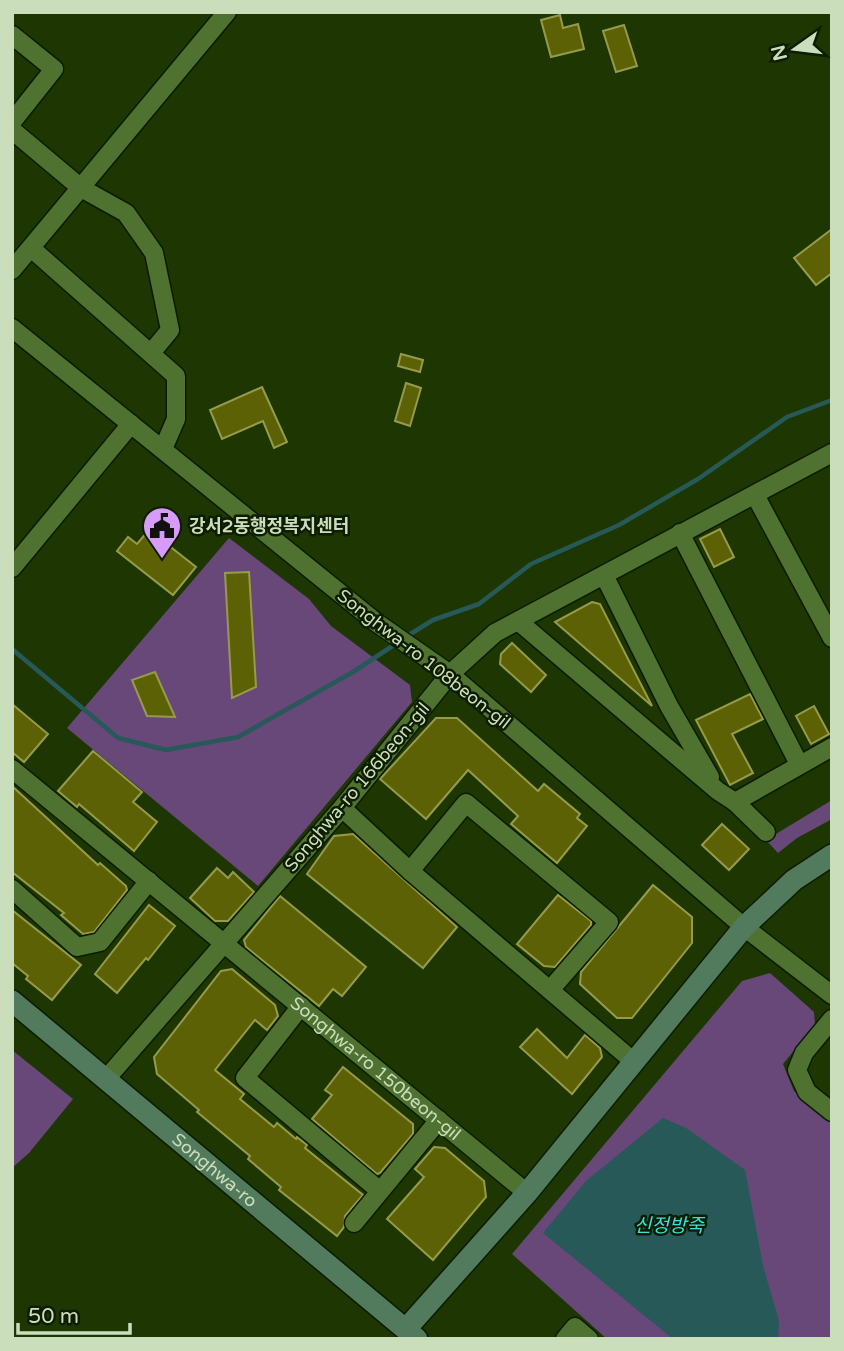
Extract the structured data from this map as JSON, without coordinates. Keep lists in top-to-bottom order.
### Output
{
  "streets": {
    "street": [
      "Songhwa-ro 108beon-gil",
      "Songhwa-ro 166beon-gil",
      "Songhwa-ro 150beon-gil",
      "Songhwa-ro"
    ]
  },
  "crossings": [
    ["Songhwa-ro 108beon-gil", "Songhwa-ro 166beon-gil"],
    ["Songhwa-ro 166beon-gil", "Songhwa-ro 150beon-gil"],
    ["Songhwa-ro 166beon-gil", "Songhwa-ro"]
  ],
  "water": ["신정방죽"],
  "places": {
    "public building": ["강서2동행정복지센터"]
  },
  "scale_bar": "50 m",
  "north": "left"
}
